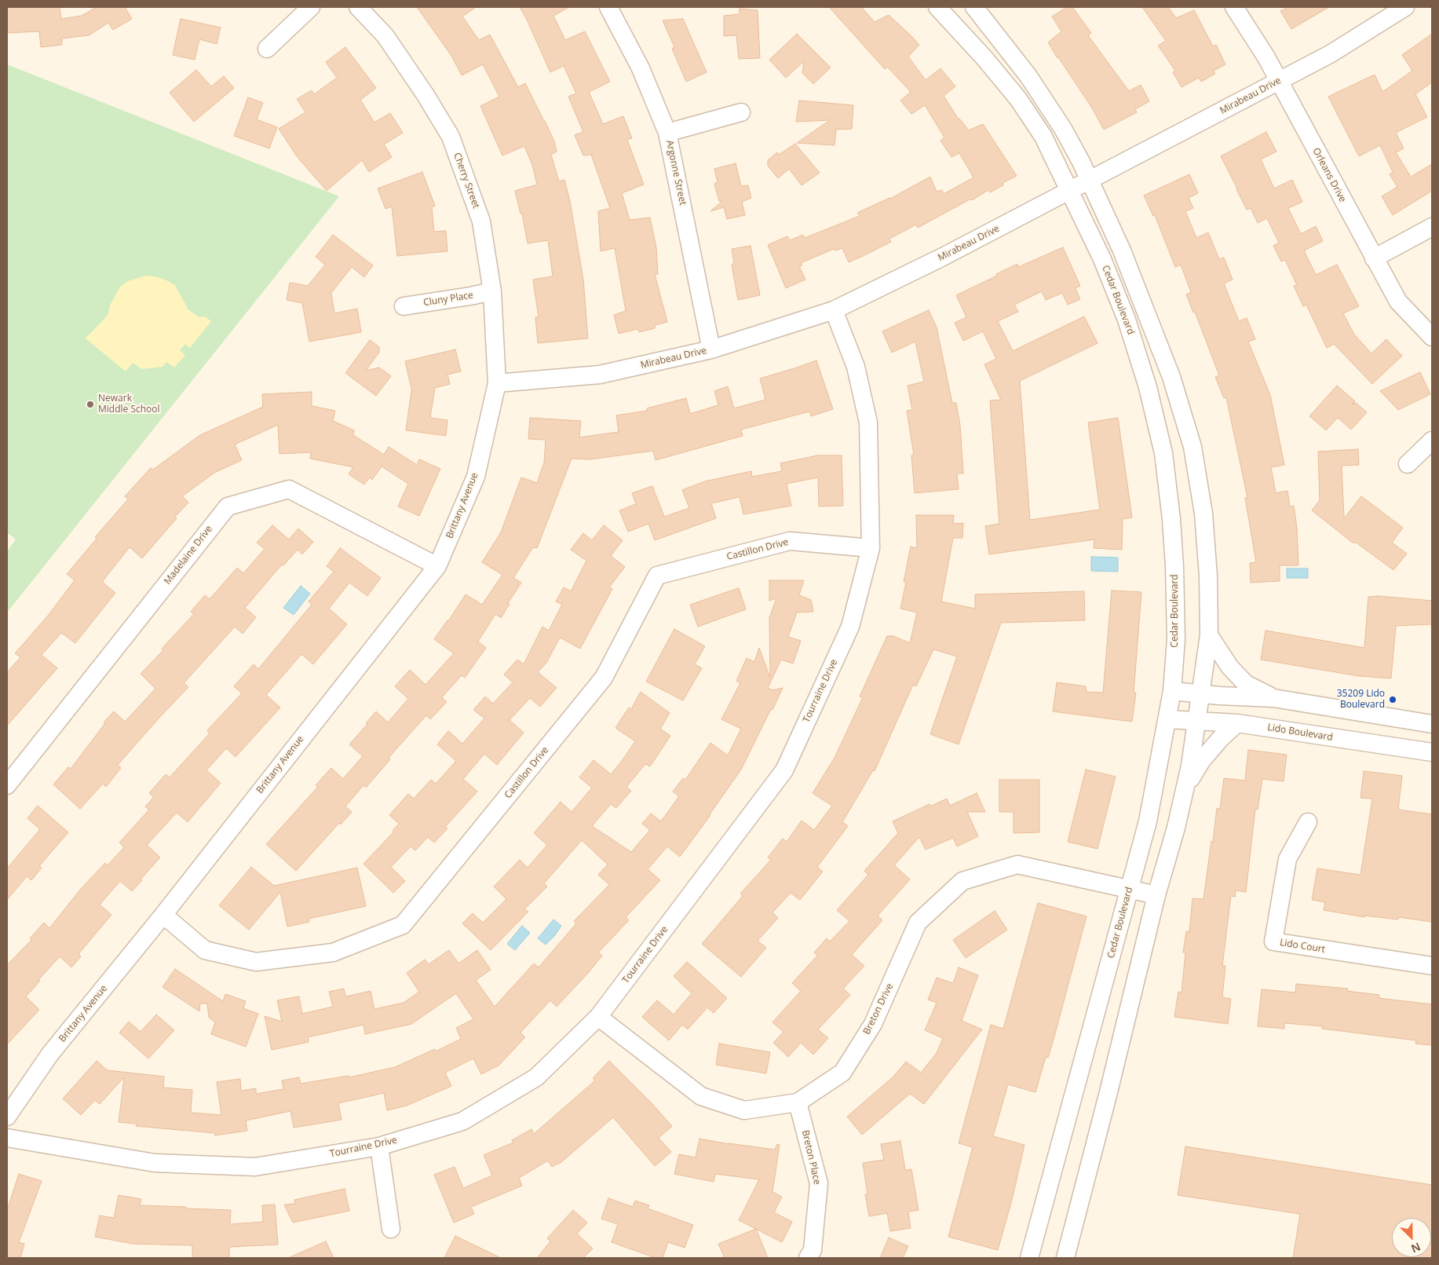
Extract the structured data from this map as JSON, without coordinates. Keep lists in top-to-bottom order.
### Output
{
  "streets": {
    "street": [
      "Mirabeau Drive",
      "Argonne Street",
      "Orleans Drive",
      "Cherry Street",
      "Cluny Place",
      "Cedar Boulevard",
      "Brittany Avenue",
      "Castillon Drive",
      "Madelaine Drive",
      "Tourraine Drive",
      "Lido Boulevard",
      "Lido Court",
      "Breton Drive",
      "Breton Place"
    ]
  },
  "crossings": [
    ["Mirabeau Drive", "Argonne Street"],
    ["Mirabeau Drive", "Orleans Drive"],
    ["Mirabeau Drive", "Cherry Street"],
    ["Mirabeau Drive", "Cedar Boulevard"],
    ["Mirabeau Drive", "Brittany Avenue"],
    ["Mirabeau Drive", "Tourraine Drive"],
    ["Cherry Street", "Cluny Place"],
    ["Cherry Street", "Brittany Avenue"],
    ["Cedar Boulevard", "Lido Boulevard"],
    ["Cedar Boulevard", "Breton Drive"],
    ["Brittany Avenue", "Castillon Drive"],
    ["Brittany Avenue", "Madelaine Drive"],
    ["Castillon Drive", "Tourraine Drive"],
    ["Tourraine Drive", "Breton Drive"],
    ["Breton Drive", "Breton Place"]
  ],
  "places": ["Newark Middle School", "35209 Lido Boulevard"],
  "north": "bottom right"
}
